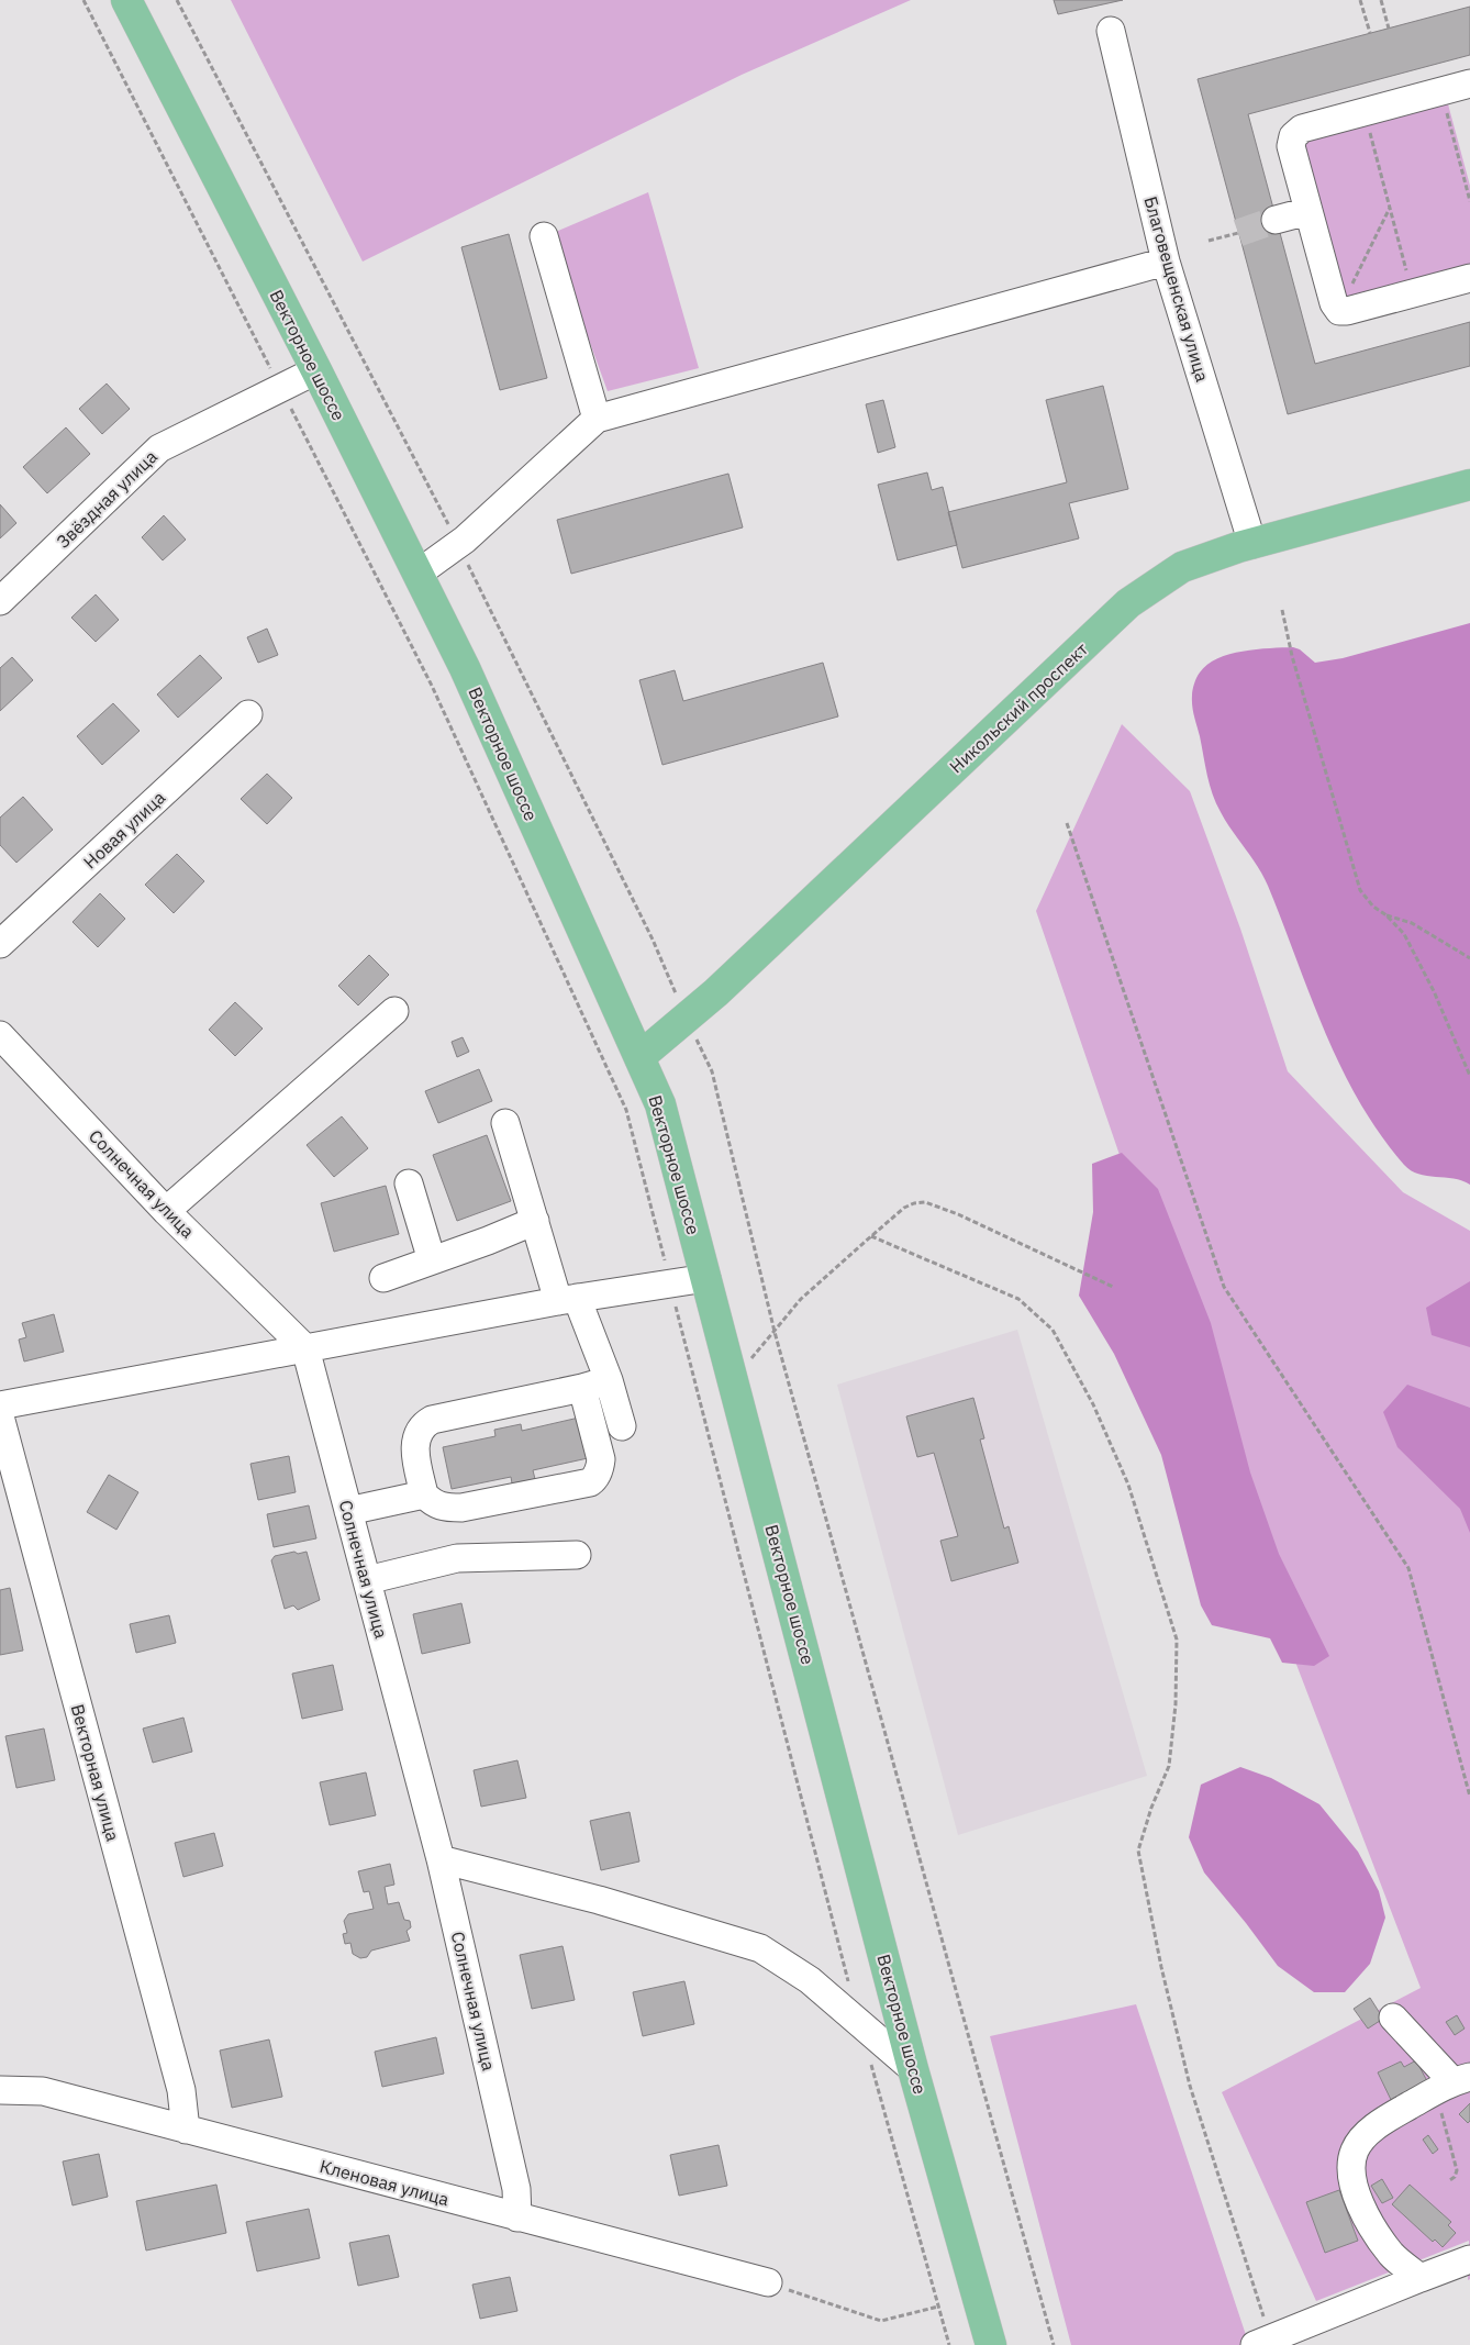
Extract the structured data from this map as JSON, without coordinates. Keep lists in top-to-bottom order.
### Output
{
  "streets": {
    "main road": ["Векторное шоссе", "Никольский проспект"],
    "street": [
      "Благовещенская улица",
      "Звёздная улица",
      "Новая улица",
      "Солнечная улица",
      "Векторная улица",
      "Кленовая улица"
    ]
  },
  "crossings": [
    ["Благовещенская улица", "Никольский проспект"],
    ["Векторное шоссе", "Звёздная улица"],
    ["Векторное шоссе", "Никольский проспект"],
    ["Солнечная улица", "Кленовая улица"],
    ["Векторная улица", "Кленовая улица"]
  ]
}
